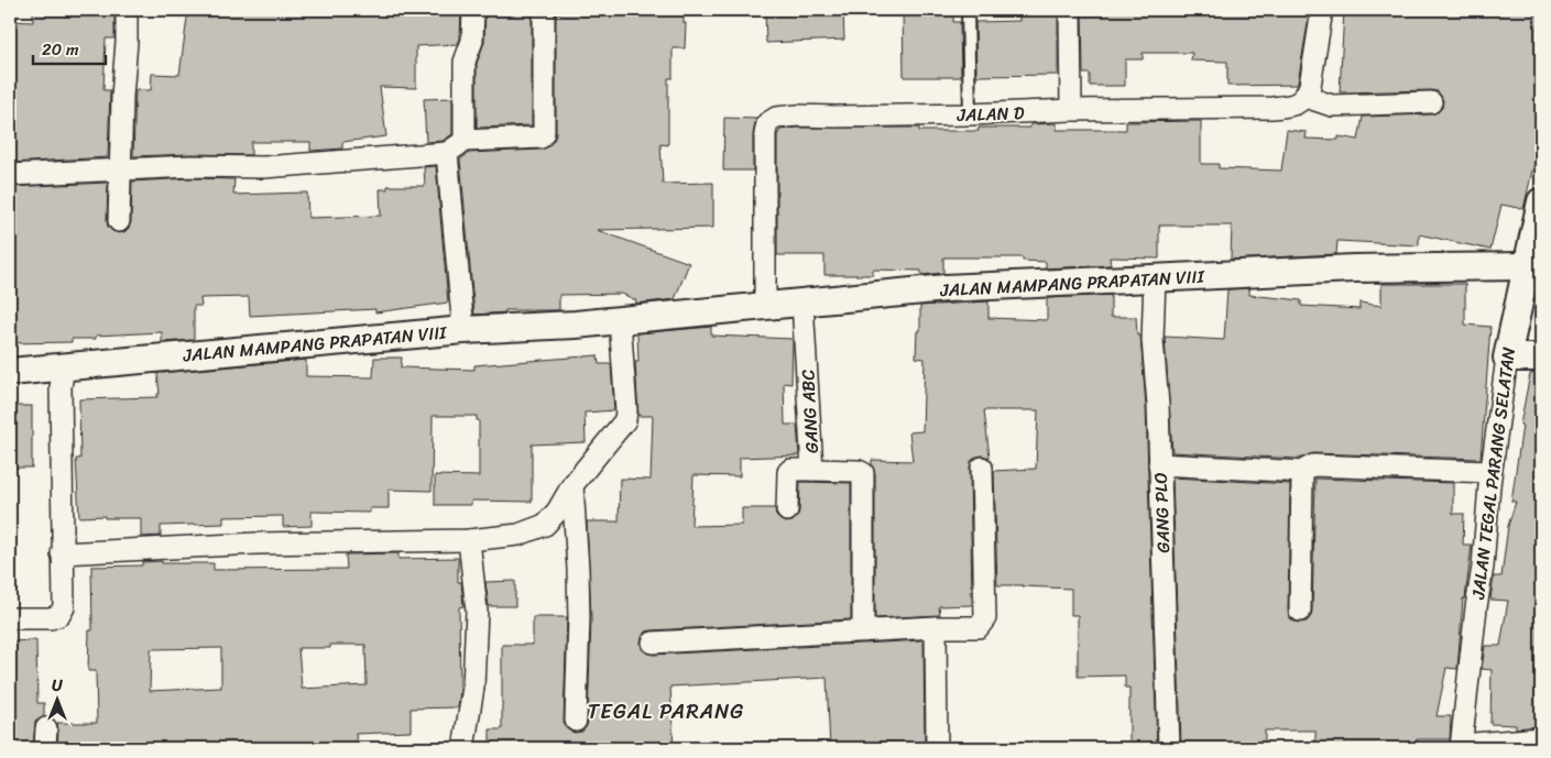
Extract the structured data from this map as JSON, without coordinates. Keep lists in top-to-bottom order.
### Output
{
  "streets": {
    "street": [
      "JALAN D",
      "JALAN MAMPANG PRAPATAN VIII",
      "GANG ABC",
      "JALAN TEGAL PARANG SELATAN",
      "GANG PLO"
    ]
  },
  "crossings": [
    ["JALAN D", "JALAN MAMPANG PRAPATAN VIII"],
    ["JALAN MAMPANG PRAPATAN VIII", "GANG ABC"],
    ["JALAN MAMPANG PRAPATAN VIII", "JALAN TEGAL PARANG SELATAN"],
    ["JALAN MAMPANG PRAPATAN VIII", "GANG PLO"]
  ],
  "districts": ["TEGAL PARANG"],
  "scale_bar": "20 m",
  "north": "top"
}
